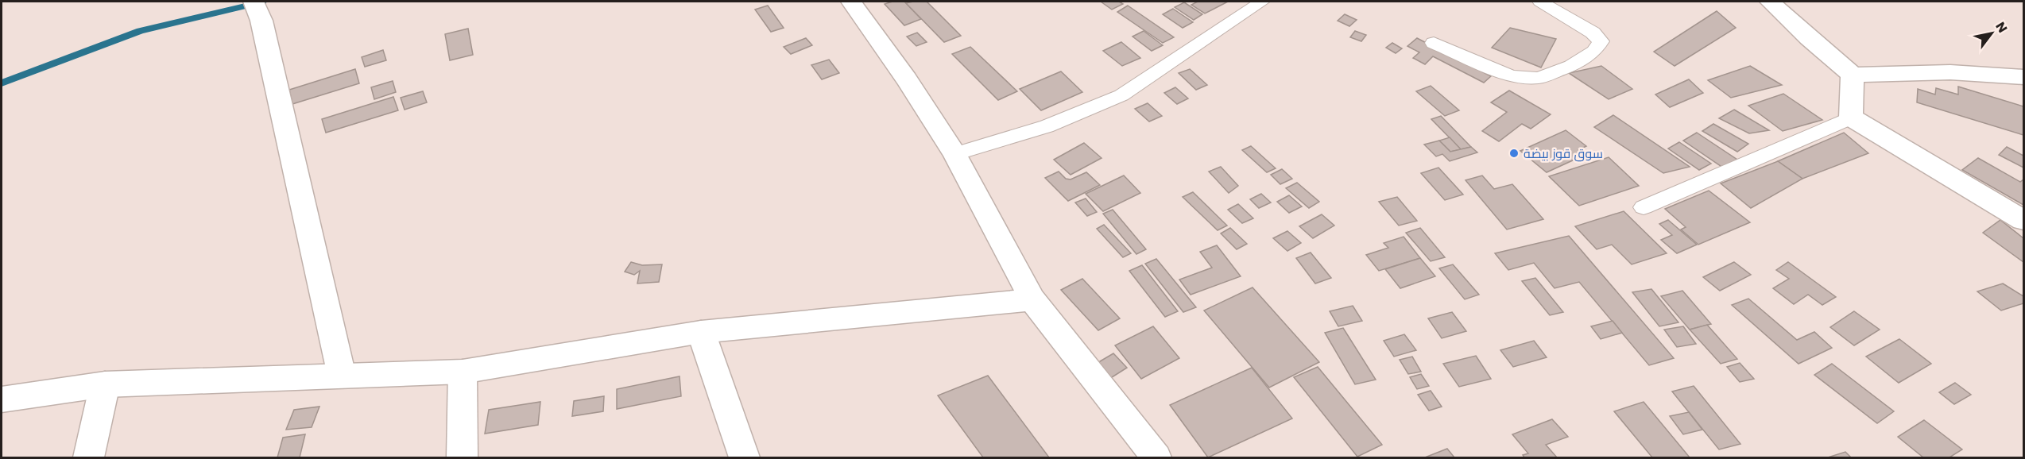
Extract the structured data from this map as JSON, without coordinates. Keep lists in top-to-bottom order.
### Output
{
  "places": ["سوق قوز بيضة"],
  "north": "top right"
}
